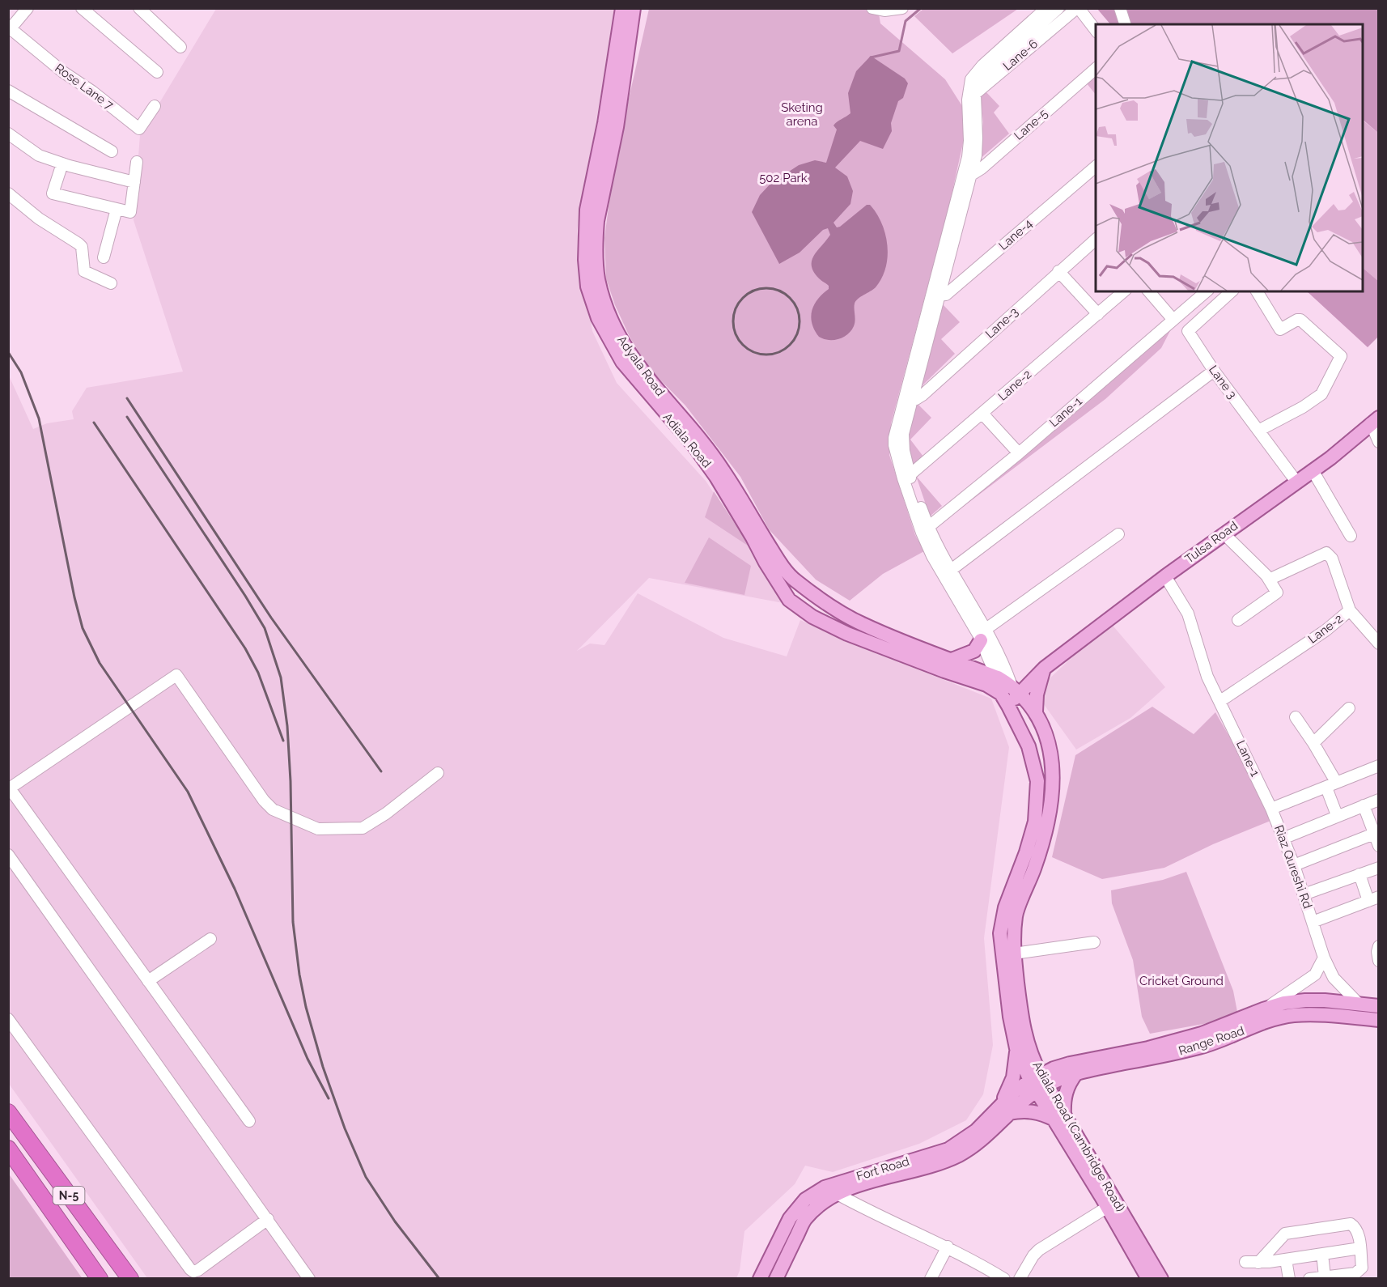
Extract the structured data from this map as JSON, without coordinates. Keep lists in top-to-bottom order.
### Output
{
  "streets": {
    "highway": ["N-5"],
    "main road": [
      "Adyala Road",
      "Adiala Road",
      "Tulsa Road",
      "Range Road",
      "Adiala Road (Cambridge Road)",
      "Fort Road"
    ],
    "street": [
      "Lane-6",
      "Rose Lane 7",
      "Lane-5",
      "Lane-4",
      "Lane-3",
      "Lane 3",
      "Lane-2",
      "Lane-1",
      "Riaz Qureshi Rd"
    ]
  },
  "crossings": [
    ["Lane 3", "Tulsa Road"],
    ["Lane-2", "Lane-1"],
    ["Lane-1", "Tulsa Road"],
    ["Lane-1", "Riaz Qureshi Rd"],
    ["Adiala Road", "Tulsa Road"],
    ["Adiala Road", "Adiala Road (Cambridge Road)"],
    ["Tulsa Road", "Adiala Road (Cambridge Road)"],
    ["Range Road", "Adiala Road (Cambridge Road)"],
    ["Range Road", "Fort Road"],
    ["Adiala Road (Cambridge Road)", "Fort Road"]
  ],
  "parks": ["Sketing arena", "502 Park", "Cricket Ground"]
}
